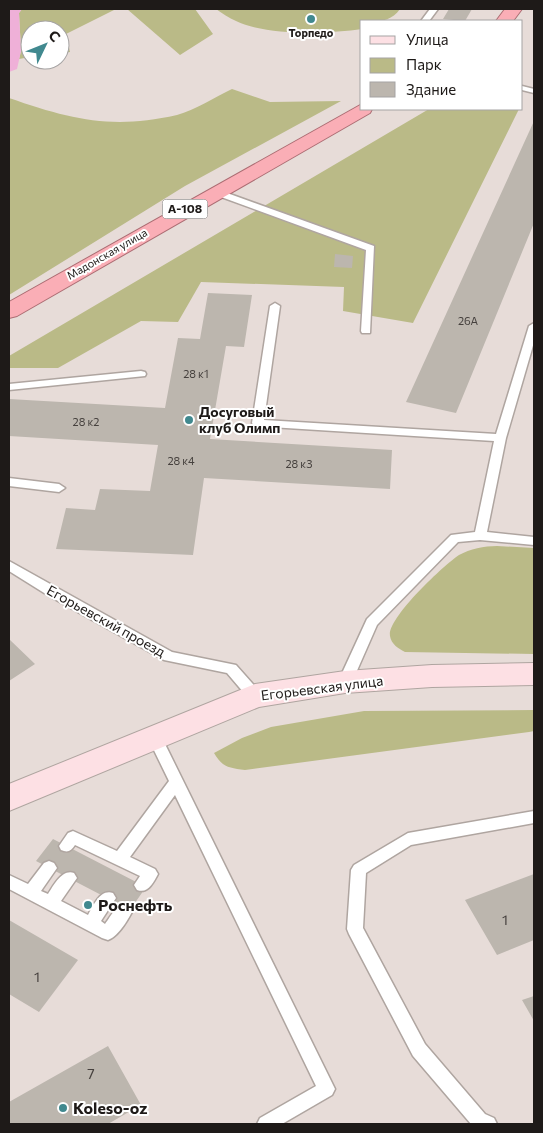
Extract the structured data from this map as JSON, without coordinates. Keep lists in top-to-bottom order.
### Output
{
  "streets": {
    "highway": ["А-108", "Мадонская улица"],
    "main road": ["Егорьевская улица"],
    "lane": ["Егорьевский проезд"]
  },
  "crossings": [
    ["Егорьевский проезд", "Егорьевская улица"]
  ],
  "places": [
    "Торпедо",
    "Досуговый клуб Олимп",
    "Роснефть",
    "Koleso-oz"
  ],
  "house_numbers": [
    "26А",
    "28 к1",
    "28 к2",
    "28 к4",
    "28 к3",
    "1",
    "1",
    "7"
  ],
  "legend": ["Улица", "Парк", "Здание"],
  "north": "top right"
}
